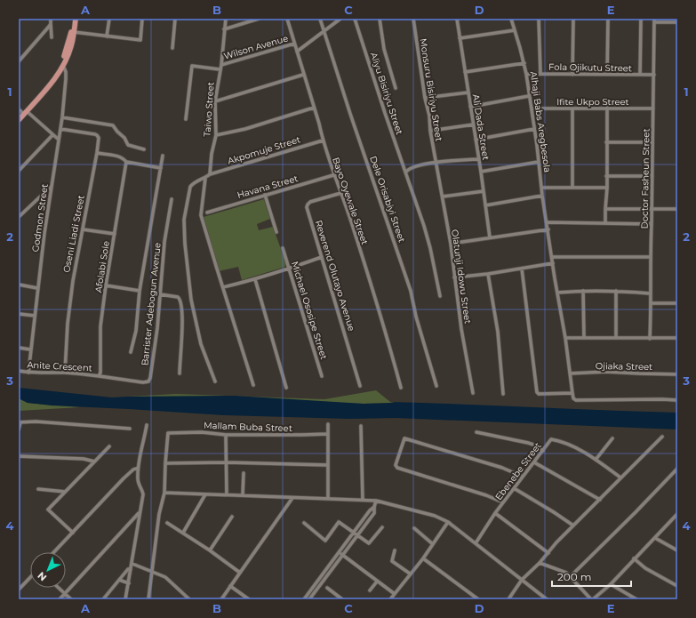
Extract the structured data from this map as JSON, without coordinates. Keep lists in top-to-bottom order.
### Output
{
  "streets": {
    "street": [
      "Wilson Avenue",
      "Fola Ojikutu Street",
      "Monsuru Bisiriyu Street",
      "Aliyu Bisiriyu Street",
      "Ifite Ukpo Street",
      "Taiwo Street",
      "Alhaji Babs Aregbesola",
      "Ali Dada Street",
      "Akpomuje Street",
      "Doctor Fasheun Street",
      "Havana Street",
      "Dele Orisabiyi Street",
      "Bayo Oyewale Street",
      "Godmon Street",
      "Oseni Liadi Street",
      "Afolabi Sole",
      "Reverend Olutayo Avenue",
      "Olatunji Idowu Street",
      "Barrister Adebogun Avenue",
      "Michael Ososipe Street",
      "Anite Crescent",
      "Ojiaka Street",
      "Mallam Buba Street",
      "Ebenebe Street"
    ]
  },
  "crossings": [
    ["Wilson Avenue", "Taiwo Street"],
    ["Wilson Avenue", "Bayo Oyewale Street"],
    ["Fola Ojikutu Street", "Alhaji Babs Aregbesola"],
    ["Fola Ojikutu Street", "Doctor Fasheun Street"],
    ["Monsuru Bisiriyu Street", "Olatunji Idowu Street"],
    ["Ifite Ukpo Street", "Alhaji Babs Aregbesola"],
    ["Ifite Ukpo Street", "Doctor Fasheun Street"],
    ["Taiwo Street", "Akpomuje Street"],
    ["Alhaji Babs Aregbesola", "Ojiaka Street"],
    ["Akpomuje Street", "Bayo Oyewale Street"],
    ["Havana Street", "Bayo Oyewale Street"],
    ["Bayo Oyewale Street", "Reverend Olutayo Avenue"],
    ["Godmon Street", "Oseni Liadi Street"],
    ["Godmon Street", "Anite Crescent"],
    ["Oseni Liadi Street", "Anite Crescent"],
    ["Afolabi Sole", "Barrister Adebogun Avenue"],
    ["Afolabi Sole", "Anite Crescent"],
    ["Barrister Adebogun Avenue", "Anite Crescent"]
  ],
  "scale_bar": "200 m",
  "north": "bottom left",
  "grid": {
    "columns": [
      "A",
      "B",
      "C",
      "D",
      "E"
    ],
    "rows": [
      "1",
      "2",
      "3",
      "4"
    ]
  }
}
